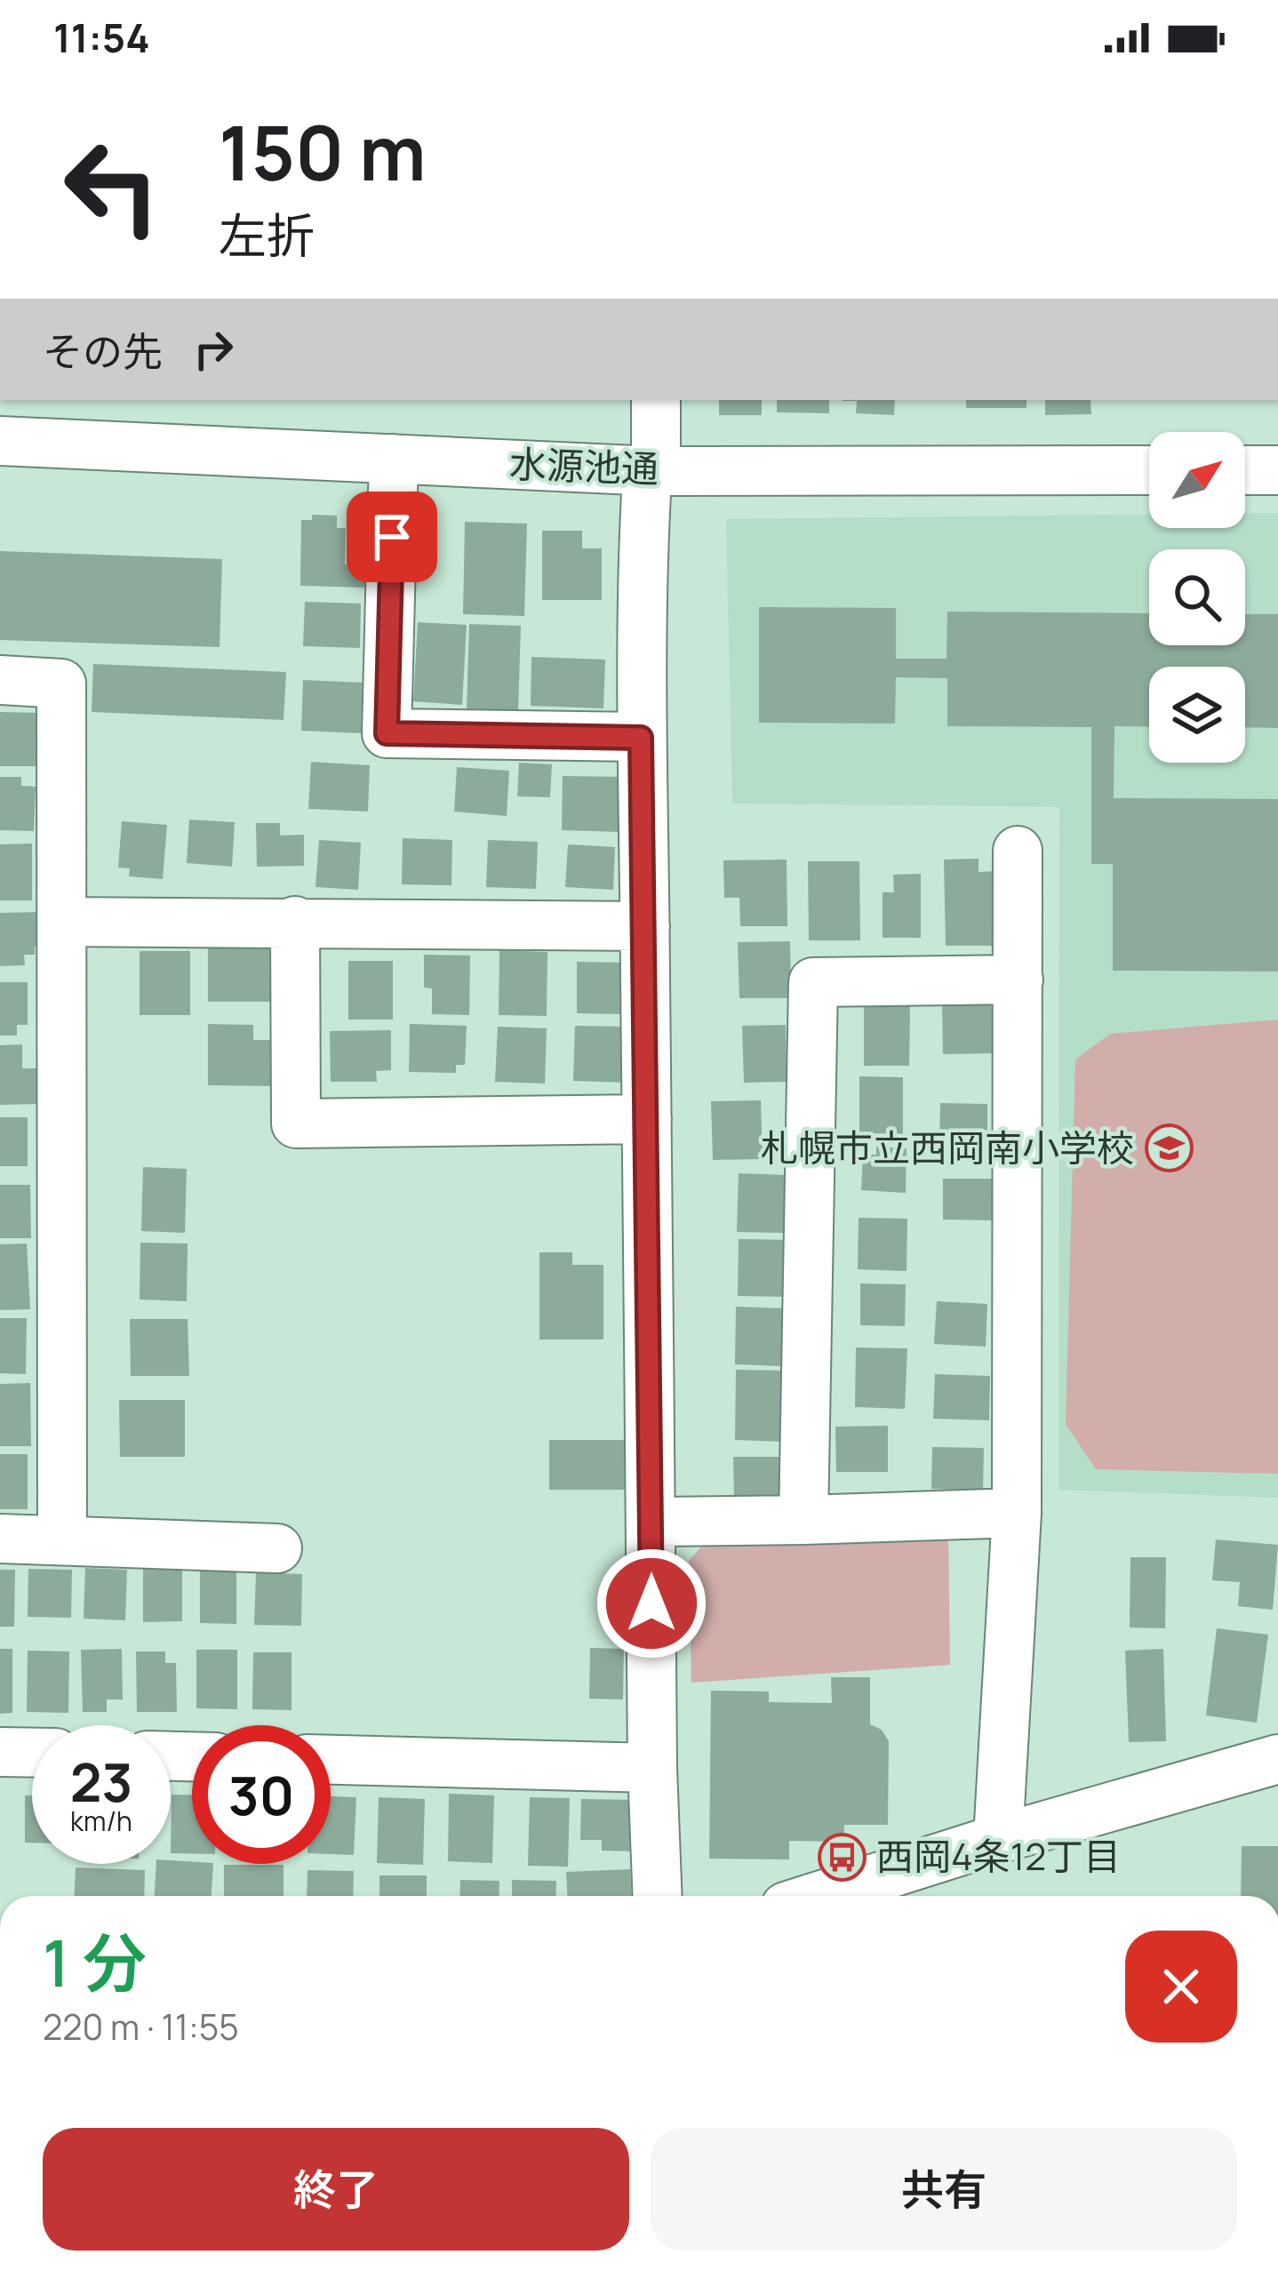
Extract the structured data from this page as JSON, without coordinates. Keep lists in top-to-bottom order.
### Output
{
  "streets": {
    "street": ["水源池通"]
  },
  "places": {
    "school or university": ["札幌市立西岡南小学校"],
    "bus stop": ["西岡4条12丁目"]
  },
  "north": "top right",
  "page": {
    "status": "11:54",
    "turn": ["150 m", "左折"],
    "then": "その先",
    "speed": "23 km/h",
    "limit": "30",
    "heading": ["1 分", "220 m · 11:55"],
    "buttons": ["終了", "共有"]
  }
}
